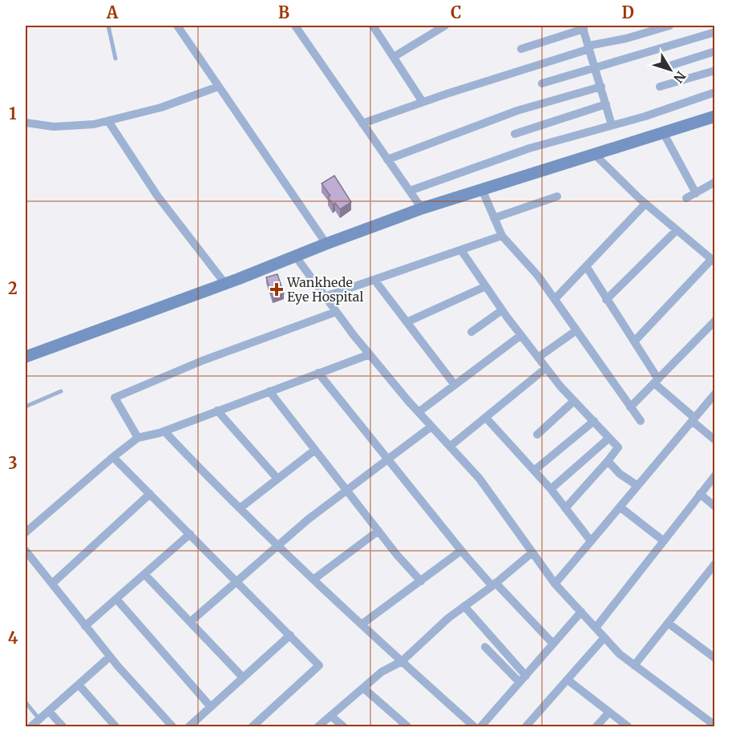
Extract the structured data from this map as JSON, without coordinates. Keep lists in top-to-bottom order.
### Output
{
  "places": {
    "health": ["Wankhede Eye Hospital"]
  },
  "north": "bottom right",
  "grid": {
    "columns": [
      "A",
      "B",
      "C",
      "D"
    ],
    "rows": [
      "1",
      "2",
      "3",
      "4"
    ]
  }
}
